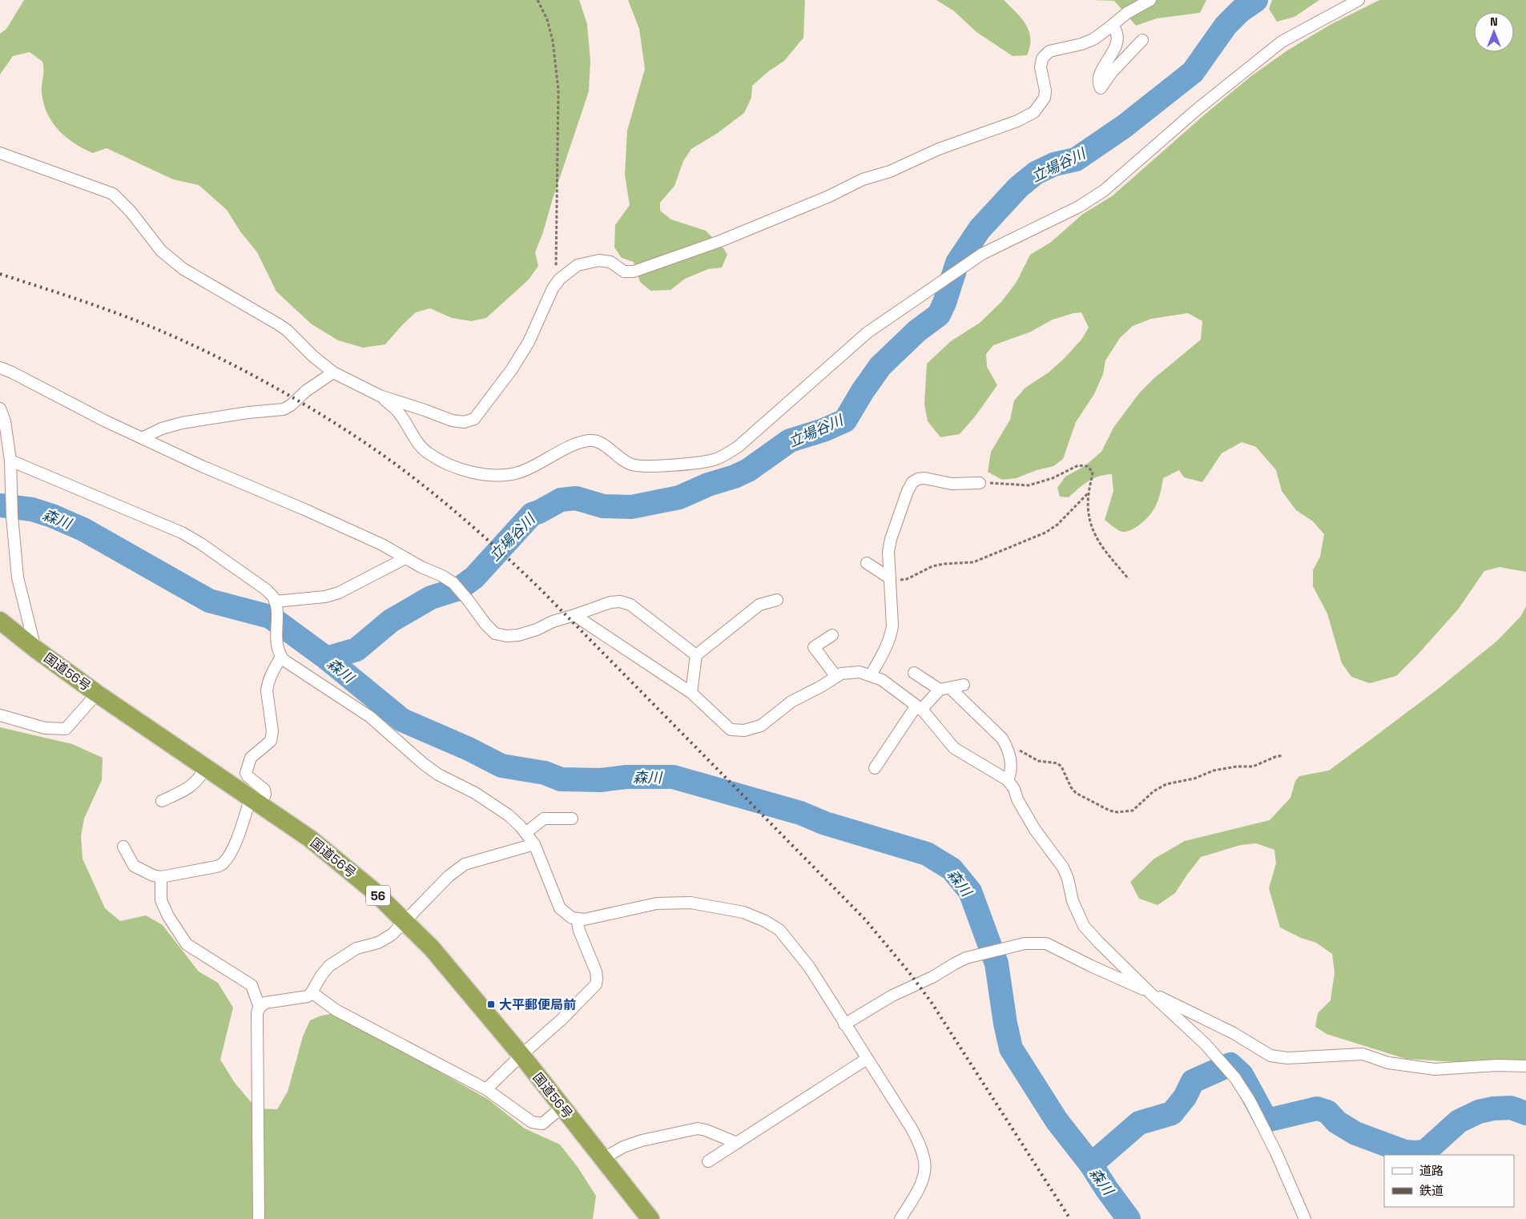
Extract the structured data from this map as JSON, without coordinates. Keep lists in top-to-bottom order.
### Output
{
  "streets": {
    "highway": ["国道56号", "56"]
  },
  "water": ["立場谷川", "森川"],
  "places": {
    "transit": ["大平郵便局前"]
  },
  "legend": ["道路", "鉄道"],
  "north": "top"
}
